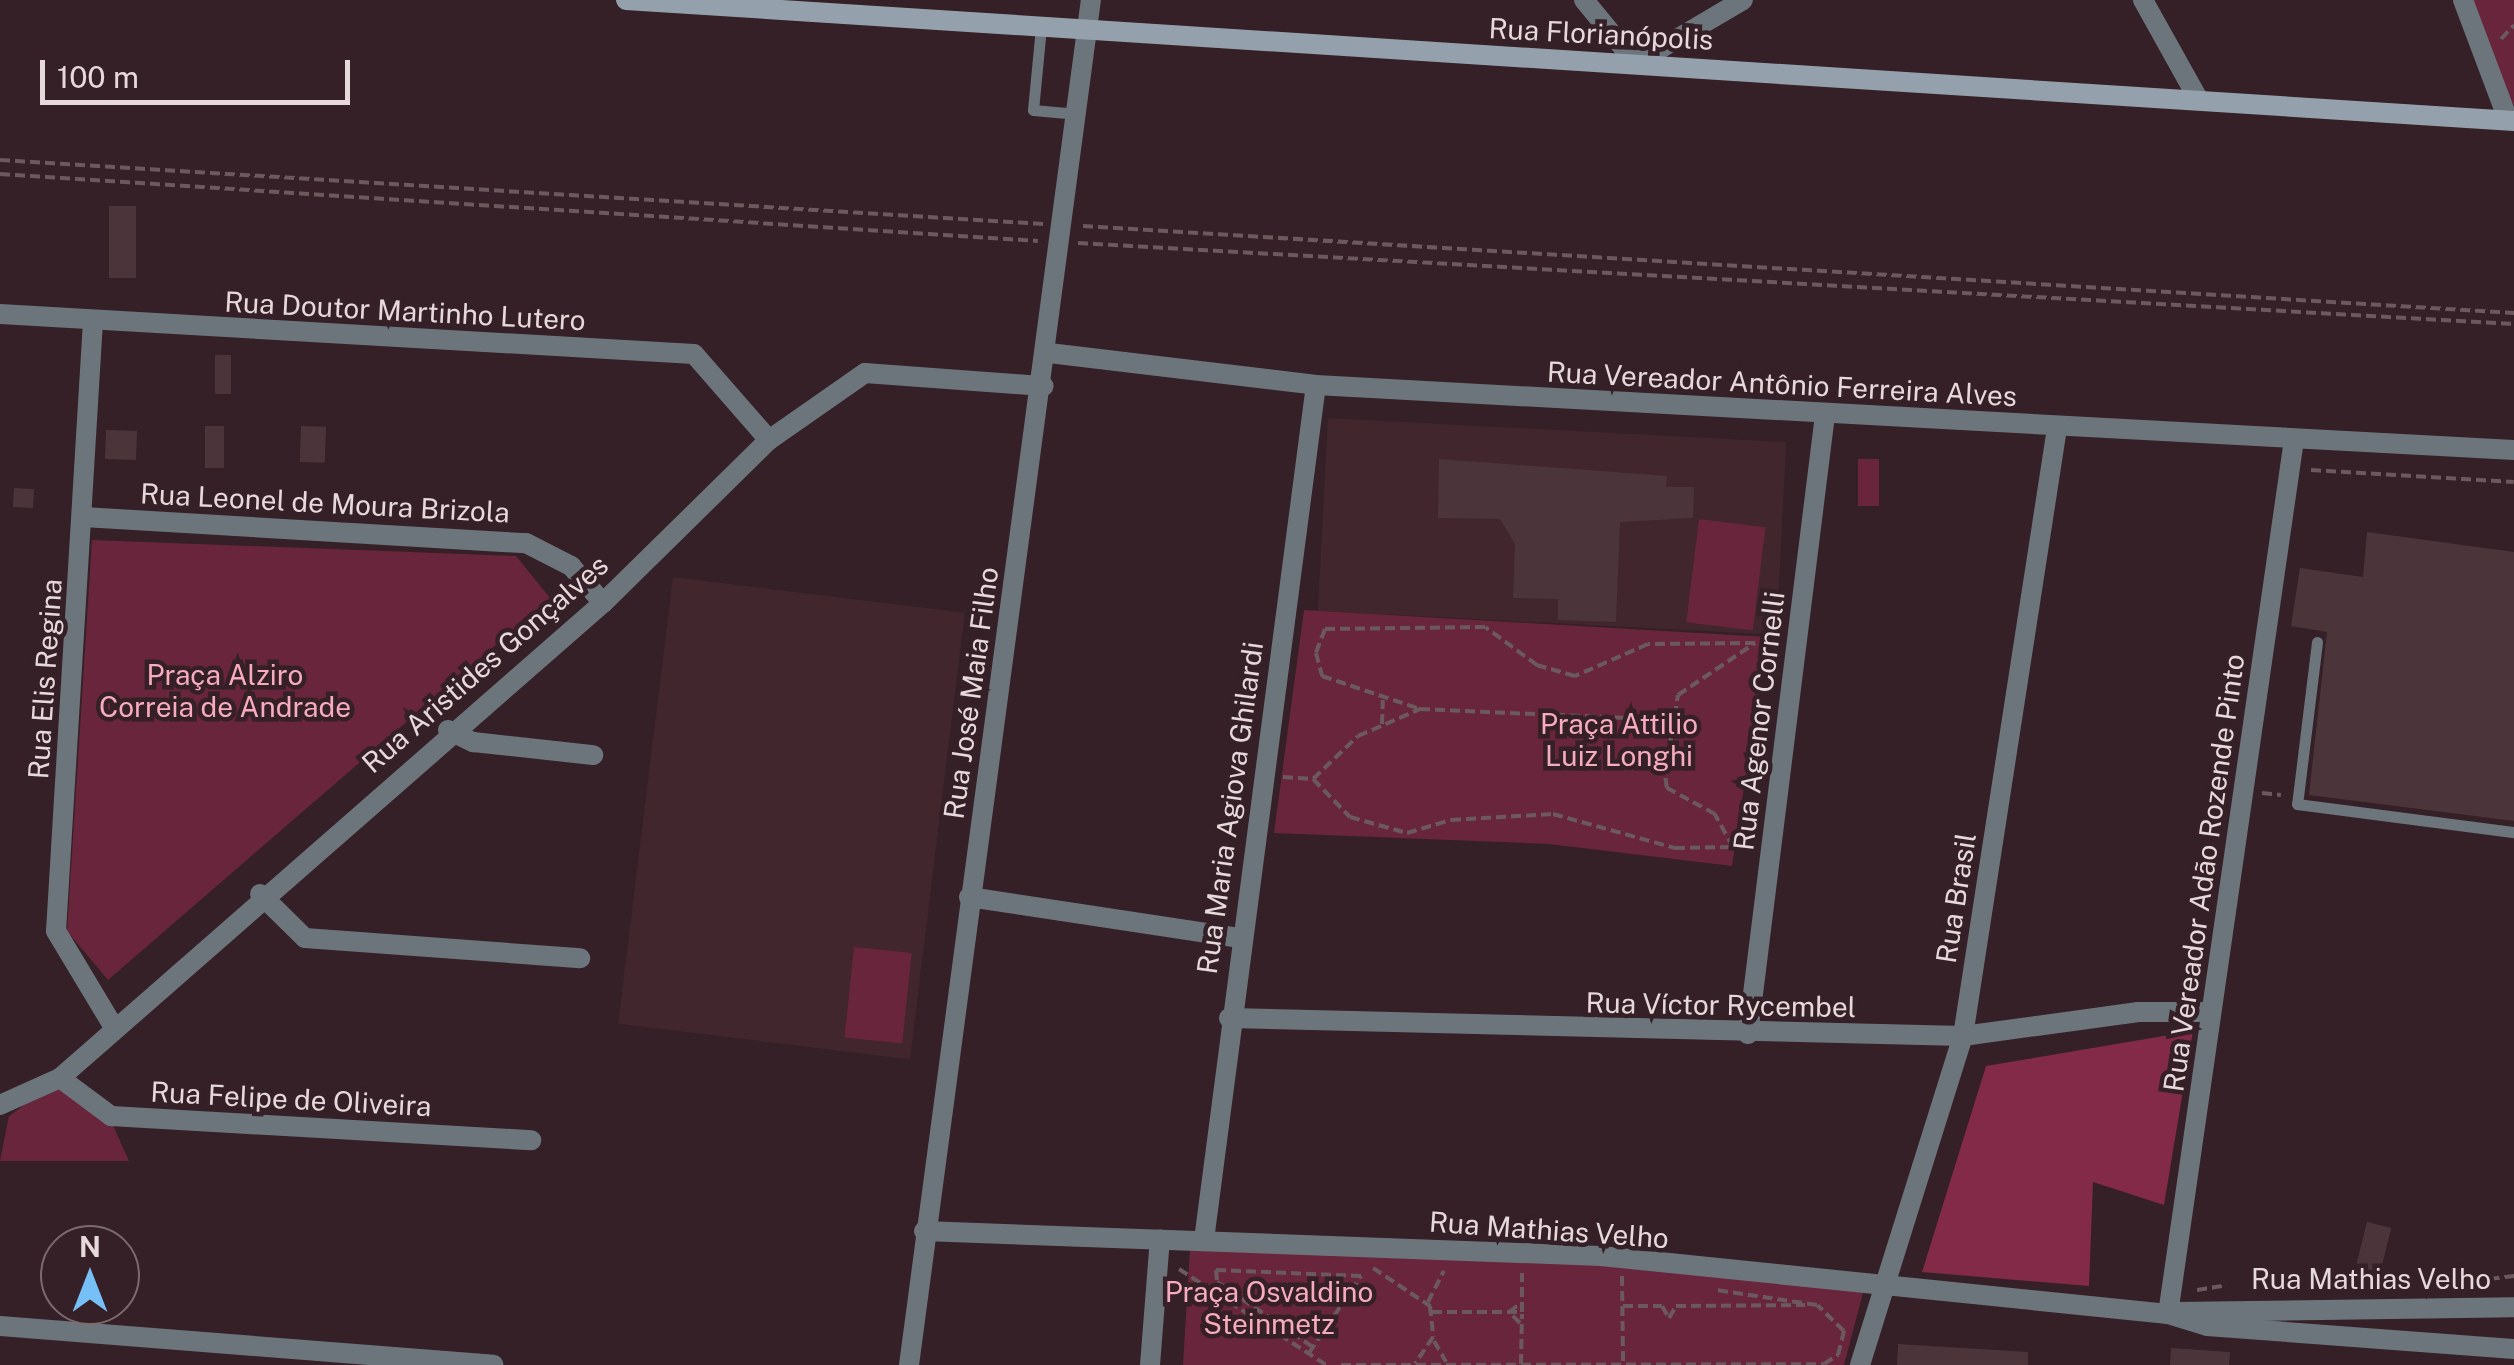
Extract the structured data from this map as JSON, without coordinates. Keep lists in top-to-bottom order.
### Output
{
  "streets": {
    "main road": ["Rua Florianópolis"],
    "street": [
      "Rua Doutor Martinho Lutero",
      "Rua Vereador Antônio Ferreira Alves",
      "Rua Leonel de Moura Brizola",
      "Rua Aristides Gonçalves",
      "Rua Elis Regina",
      "Rua José Maia Filho",
      "Rua Agenor Cornelli",
      "Rua Maria Agiova Ghilardi",
      "Rua Vereador Adão Rozende Pinto",
      "Rua Brasil",
      "Rua Víctor Rycembel",
      "Rua Felipe de Oliveira",
      "Rua Mathias Velho"
    ]
  },
  "crossings": [
    ["Rua Florianópolis", "Rua José Maia Filho"],
    ["Rua Doutor Martinho Lutero", "Rua Aristides Gonçalves"],
    ["Rua Doutor Martinho Lutero", "Rua Elis Regina"],
    ["Rua Vereador Antônio Ferreira Alves", "Rua José Maia Filho"],
    ["Rua Vereador Antônio Ferreira Alves", "Rua Agenor Cornelli"],
    ["Rua Vereador Antônio Ferreira Alves", "Rua Maria Agiova Ghilardi"],
    ["Rua Vereador Antônio Ferreira Alves", "Rua Vereador Adão Rozende Pinto"],
    ["Rua Vereador Antônio Ferreira Alves", "Rua Brasil"],
    ["Rua Leonel de Moura Brizola", "Rua Aristides Gonçalves"],
    ["Rua Leonel de Moura Brizola", "Rua Elis Regina"],
    ["Rua Aristides Gonçalves", "Rua Elis Regina"],
    ["Rua Aristides Gonçalves", "Rua José Maia Filho"],
    ["Rua Aristides Gonçalves", "Rua Felipe de Oliveira"],
    ["Rua José Maia Filho", "Rua Mathias Velho"],
    ["Rua Agenor Cornelli", "Rua Víctor Rycembel"],
    ["Rua Maria Agiova Ghilardi", "Rua Víctor Rycembel"],
    ["Rua Maria Agiova Ghilardi", "Rua Mathias Velho"],
    ["Rua Vereador Adão Rozende Pinto", "Rua Víctor Rycembel"],
    ["Rua Vereador Adão Rozende Pinto", "Rua Mathias Velho"],
    ["Rua Brasil", "Rua Víctor Rycembel"],
    ["Rua Brasil", "Rua Mathias Velho"]
  ],
  "parks": ["Praça Alziro Correia de Andrade", "Praça Attilio Luiz Longhi", "Praça Osvaldino Steinmetz"],
  "scale_bar": "100 m",
  "north": "top"
}
